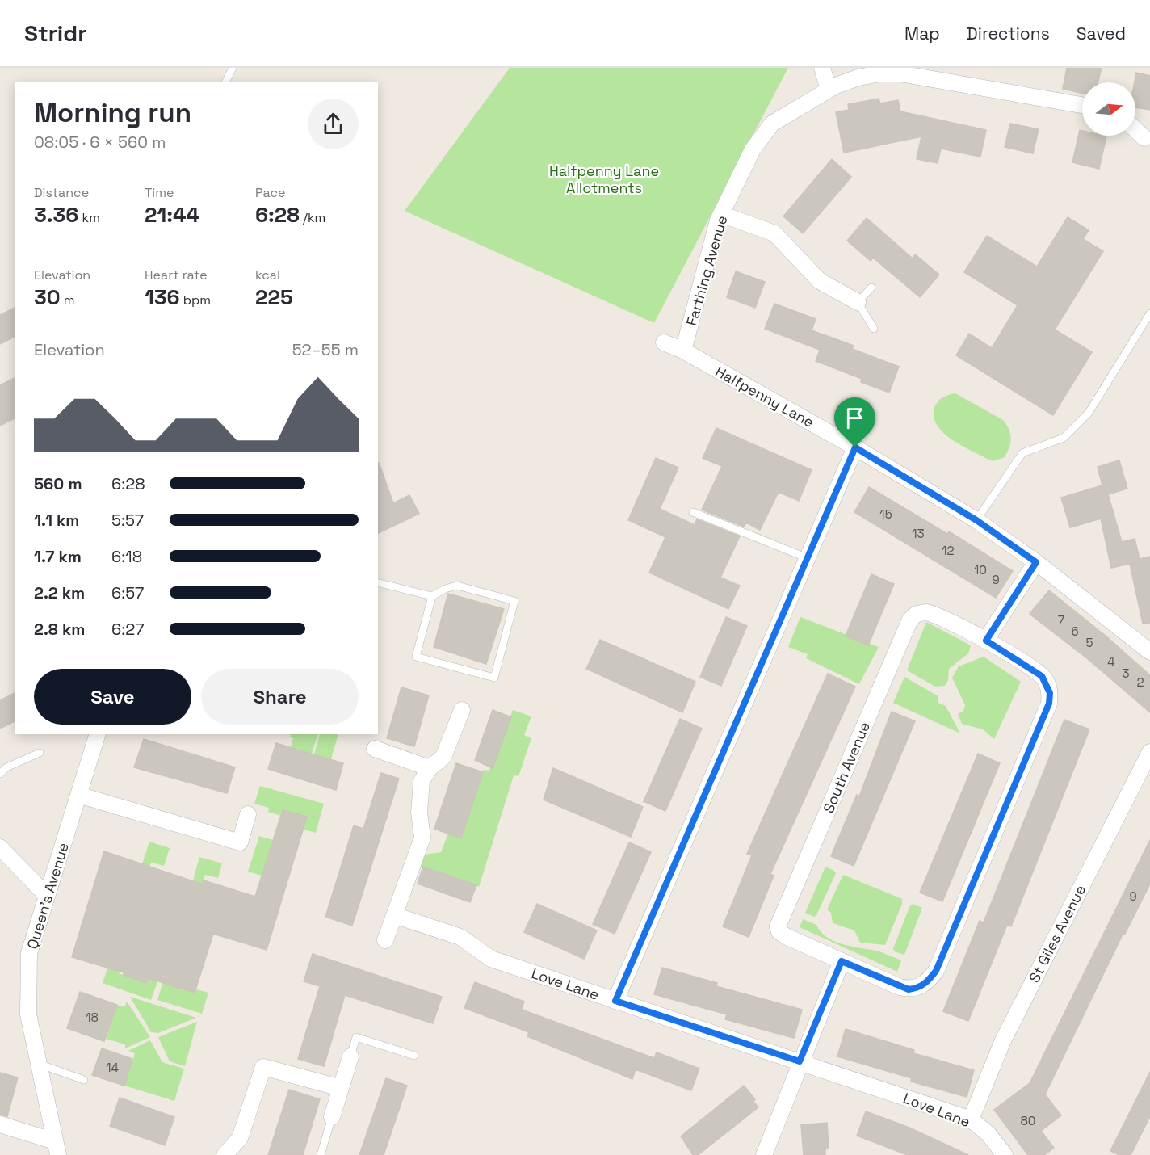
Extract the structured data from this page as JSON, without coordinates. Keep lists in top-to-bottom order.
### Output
{
  "streets": {
    "street": [
      "Farthing Avenue",
      "Halfpenny Lane",
      "South Avenue",
      "Queen's Avenue",
      "St Giles Avenue",
      "Love Lane"
    ]
  },
  "crossings": [
    ["Farthing Avenue", "Halfpenny Lane"],
    ["St Giles Avenue", "Love Lane"]
  ],
  "parks": ["Halfpenny Lane Allotments"],
  "house_numbers": [
    "15",
    "13",
    "12",
    "10",
    "9",
    "7",
    "6",
    "5",
    "4",
    "3",
    "2",
    "9",
    "18",
    "14",
    "80"
  ],
  "north": "right",
  "page": {
    "header": "Stridr",
    "nav": ["Map", "Directions", "Saved"],
    "heading": ["Morning run", "08:05 · 6 × 560 m"],
    "stats": [
      ["Distance", "3.36 km"],
      ["Time", "21:44"],
      ["Pace", "6:28 /km"],
      ["Elevation", "30 m"],
      ["Heart rate", "136 bpm"],
      ["kcal", "225"]
    ],
    "chart": ["Elevation", "52–55 m"],
    "list": [
      {
        "name": "560 m",
        "note": "6:28"
      },
      {
        "name": "1.1 km",
        "note": "5:57"
      },
      {
        "name": "1.7 km",
        "note": "6:18"
      },
      {
        "name": "2.2 km",
        "note": "6:57"
      },
      {
        "name": "2.8 km",
        "note": "6:27"
      }
    ],
    "buttons": ["Save", "Share"]
  }
}
